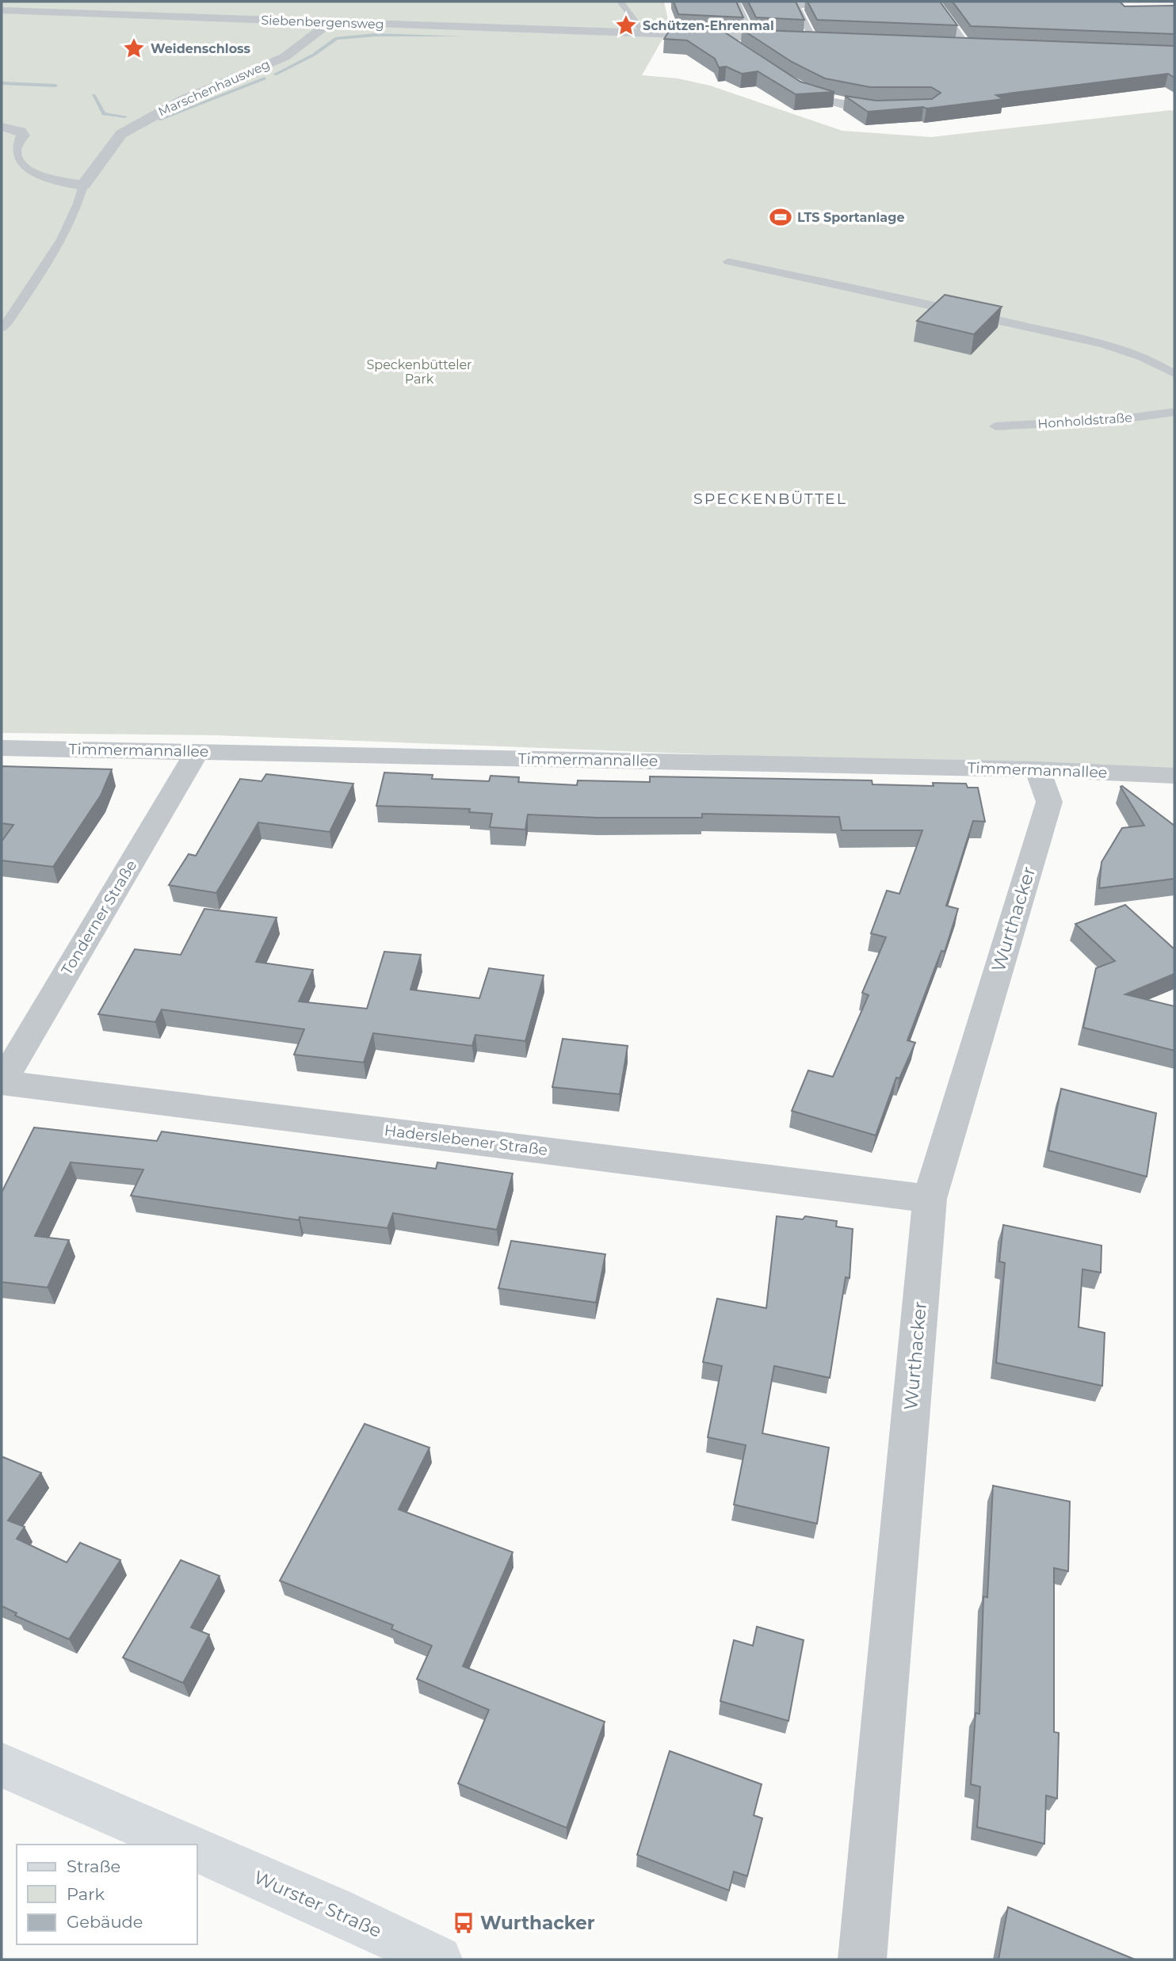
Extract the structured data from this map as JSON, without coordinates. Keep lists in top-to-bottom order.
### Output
{
  "streets": {
    "street": [
      "Siebenbergensweg",
      "Marschenhausweg",
      "Timmermannallee",
      "Tonderner Straße",
      "Wurthacker",
      "Haderslebener Straße",
      "Wurster Straße"
    ],
    "lane": ["Honholdstraße"]
  },
  "crossings": [
    ["Siebenbergensweg", "Marschenhausweg"],
    ["Timmermannallee", "Tonderner Straße"],
    ["Timmermannallee", "Wurthacker"],
    ["Tonderner Straße", "Haderslebener Straße"],
    ["Wurthacker", "Haderslebener Straße"]
  ],
  "districts": ["SPECKENBÜTTEL"],
  "parks": ["Speckenbütteler Park"],
  "places": {
    "place": ["Schützen-Ehrenmal", "Weidenschloss"],
    "sports": ["LTS Sportanlage"],
    "bus stop": ["Wurthacker"]
  },
  "legend": ["Straße", "Park", "Gebäude"]
}
